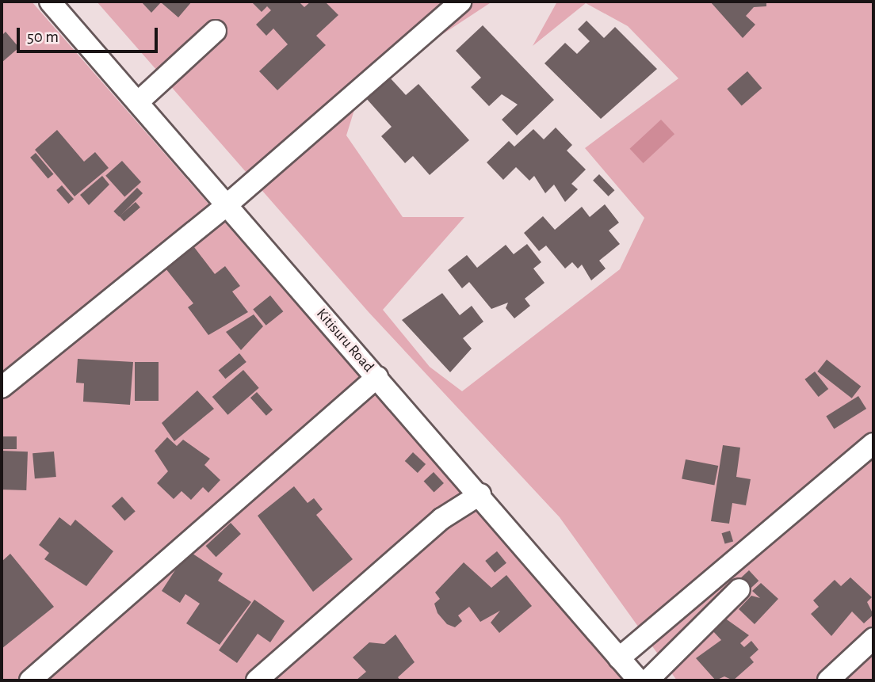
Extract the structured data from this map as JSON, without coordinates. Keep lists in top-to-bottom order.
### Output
{
  "streets": {
    "street": ["Kitisuru Road"]
  },
  "scale_bar": "50 m"
}
